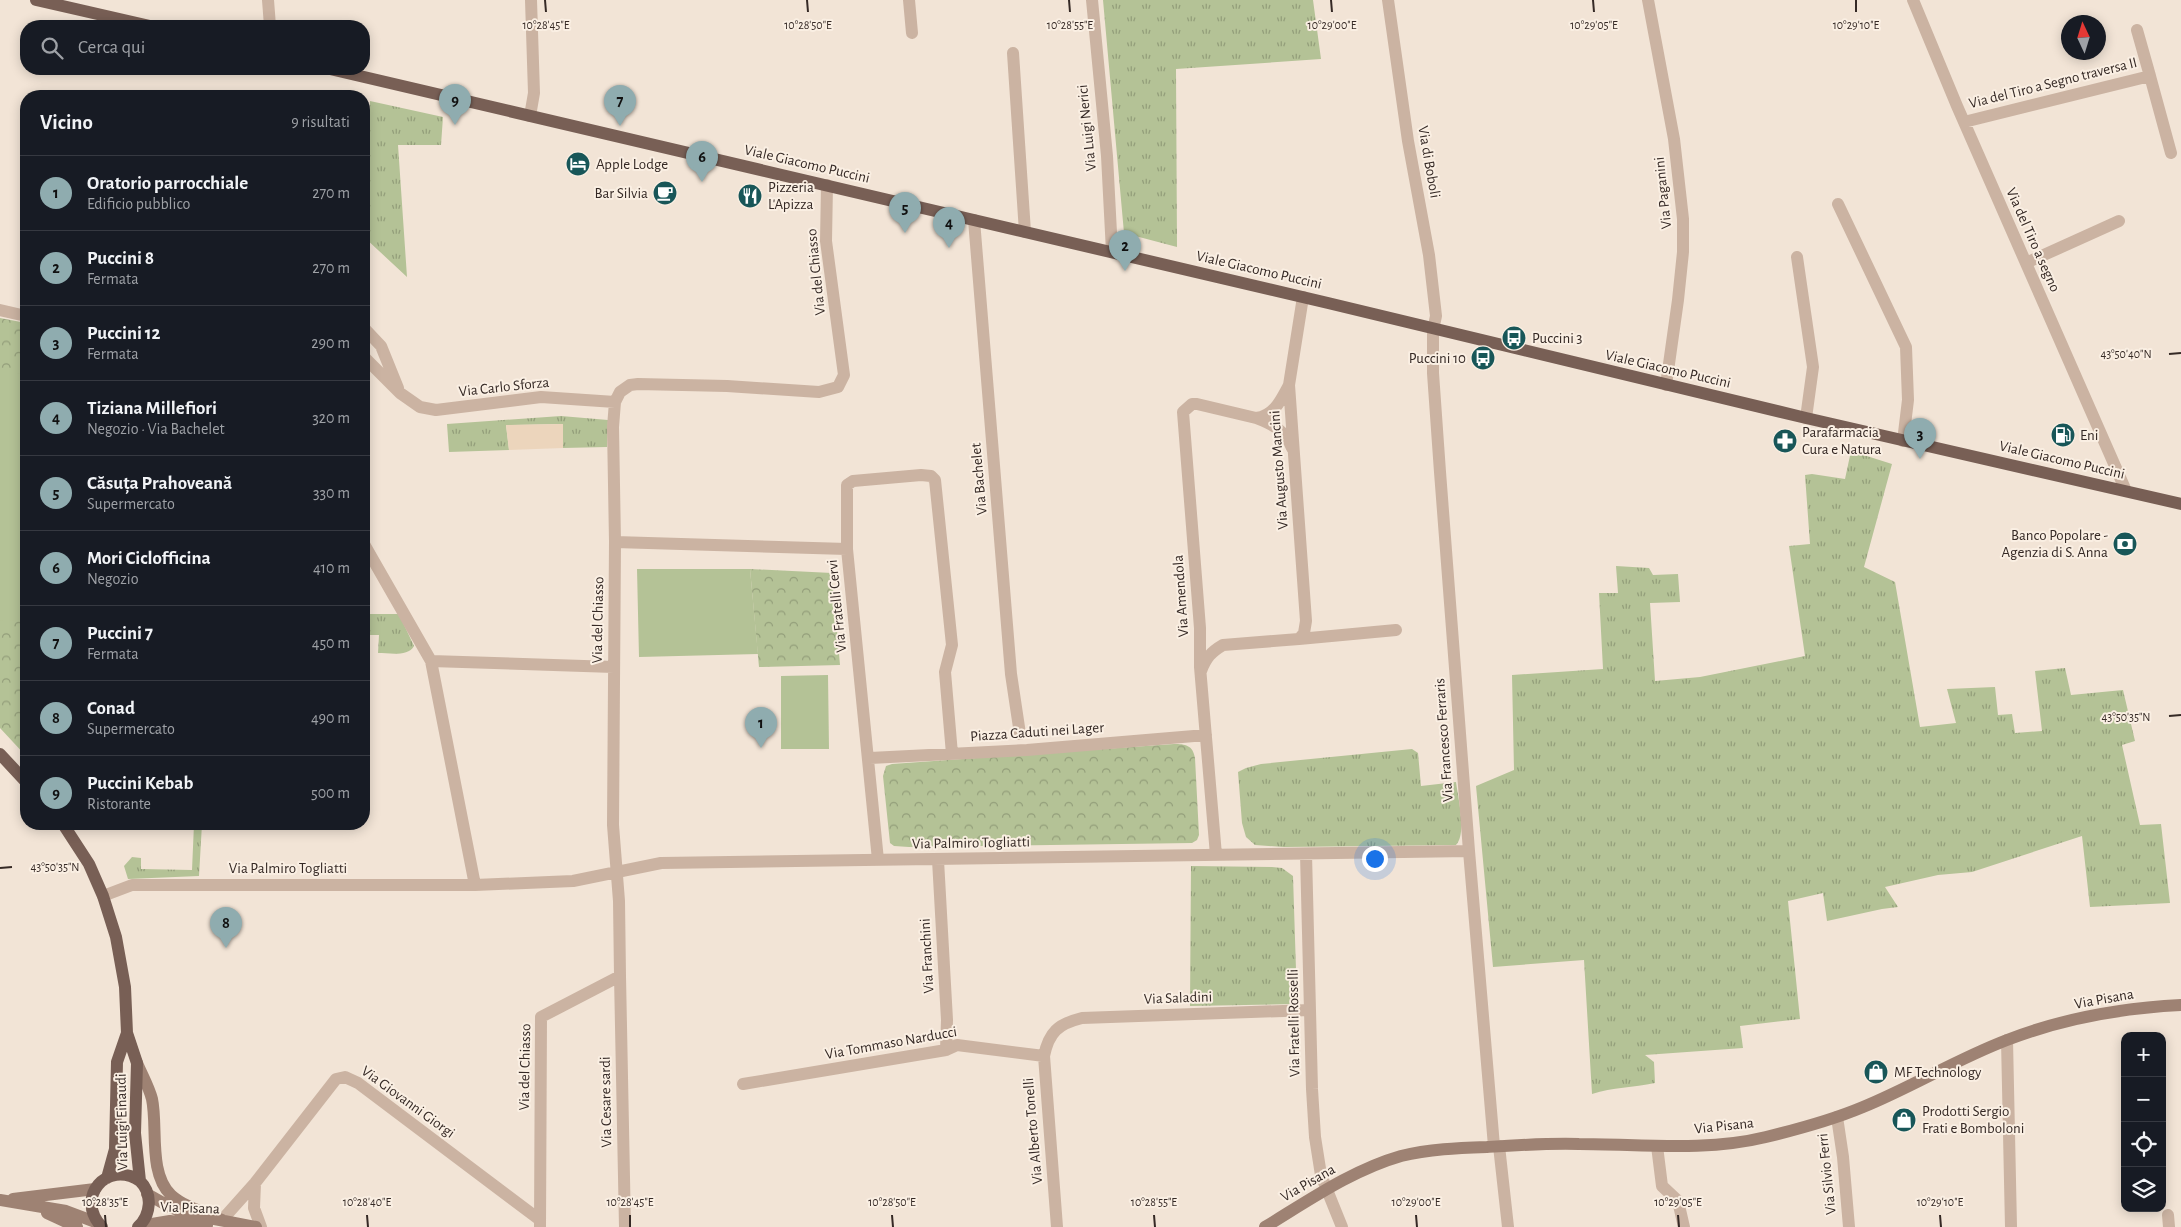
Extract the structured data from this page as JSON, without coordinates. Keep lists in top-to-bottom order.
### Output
{
  "streets": {
    "main road": ["Viale Giacomo Puccini", "Via Pisana", "Via Luigi Einaudi"],
    "street": [
      "Via del Tiro a Segno traversa II",
      "Via Luigi Nerici",
      "Via di Boboli",
      "Via Paganini",
      "Via del Tiro a segno",
      "Via del Chiasso",
      "Via Carlo Sforza",
      "Via Augusto Mancini",
      "Via Bachelet",
      "Via Amendola",
      "Via Fratelli Cervi",
      "Piazza Caduti nei Lager",
      "Via Francesco Ferraris",
      "Via Palmiro Togliatti",
      "Via Franchini",
      "Via Saladini",
      "Via Fratelli Rosselli",
      "Via Tommaso Narducci",
      "Via Giovanni Giorgi",
      "Via Cesare sardi",
      "Via Alberto Tonelli",
      "Via Silvio Ferri"
    ]
  },
  "crossings": [
    ["Via del Tiro a Segno traversa II", "Via del Tiro a segno"],
    ["Via Luigi Nerici", "Viale Giacomo Puccini"],
    ["Via di Boboli", "Viale Giacomo Puccini"],
    ["Via di Boboli", "Via Francesco Ferraris"],
    ["Viale Giacomo Puccini", "Via Paganini"],
    ["Viale Giacomo Puccini", "Via del Tiro a segno"],
    ["Viale Giacomo Puccini", "Via del Chiasso"],
    ["Viale Giacomo Puccini", "Via Augusto Mancini"],
    ["Viale Giacomo Puccini", "Via Bachelet"],
    ["Viale Giacomo Puccini", "Via Francesco Ferraris"],
    ["Via del Chiasso", "Via Carlo Sforza"],
    ["Via del Chiasso", "Via Fratelli Cervi"],
    ["Via del Chiasso", "Via Palmiro Togliatti"],
    ["Via del Chiasso", "Via Giovanni Giorgi"],
    ["Via del Chiasso", "Via Cesare sardi"],
    ["Via Augusto Mancini", "Via Amendola"],
    ["Via Amendola", "Piazza Caduti nei Lager"],
    ["Via Amendola", "Via Palmiro Togliatti"],
    ["Via Fratelli Cervi", "Piazza Caduti nei Lager"],
    ["Via Fratelli Cervi", "Via Palmiro Togliatti"],
    ["Via Francesco Ferraris", "Via Palmiro Togliatti"],
    ["Via Francesco Ferraris", "Via Pisana"],
    ["Via Palmiro Togliatti", "Via Franchini"],
    ["Via Palmiro Togliatti", "Via Fratelli Rosselli"],
    ["Via Palmiro Togliatti", "Via Luigi Einaudi"],
    ["Via Franchini", "Via Tommaso Narducci"],
    ["Via Saladini", "Via Fratelli Rosselli"],
    ["Via Saladini", "Via Alberto Tonelli"],
    ["Via Pisana", "Via Fratelli Rosselli"],
    ["Via Pisana", "Via Giovanni Giorgi"],
    ["Via Pisana", "Via Luigi Einaudi"],
    ["Via Pisana", "Via Silvio Ferri"],
    ["Via Tommaso Narducci", "Via Alberto Tonelli"]
  ],
  "places": {
    "hotel": ["Apple Lodge"],
    "cafe": ["Bar Silvia"],
    "restaurant": ["Pizzeria L'Apizza"],
    "bus stop": ["Puccini 3", "Puccini 10"],
    "fuel station": ["Eni"],
    "pharmacy": ["Parafarmacia Cura e Natura"],
    "bank": ["Banco Popolare - Agenzia di S. Anna"],
    "shop": ["MF Technology", "Prodotti Sergio Frati e Bomboloni"]
  },
  "north": "top",
  "page": {
    "search": "Cerca qui",
    "pins": [
      "9",
      "7",
      "6",
      "5",
      "4",
      "2",
      "3",
      "1",
      "8"
    ],
    "heading": ["Vicino", "9 risultati"],
    "list": [
      {
        "mark": "1",
        "name": "Oratorio parrocchiale",
        "note": "Edificio pubblico",
        "value": "270 m"
      },
      {
        "mark": "2",
        "name": "Puccini 8",
        "note": "Fermata",
        "value": "270 m"
      },
      {
        "mark": "3",
        "name": "Puccini 12",
        "note": "Fermata",
        "value": "290 m"
      },
      {
        "mark": "4",
        "name": "Tiziana Millefiori",
        "note": "Negozio · Via Bachelet",
        "value": "320 m"
      },
      {
        "mark": "5",
        "name": "Căsuța Prahoveană",
        "note": "Supermercato",
        "value": "330 m"
      },
      {
        "mark": "6",
        "name": "Mori Ciclofficina",
        "note": "Negozio",
        "value": "410 m"
      },
      {
        "mark": "7",
        "name": "Puccini 7",
        "note": "Fermata",
        "value": "450 m"
      },
      {
        "mark": "8",
        "name": "Conad",
        "note": "Supermercato",
        "value": "490 m"
      },
      {
        "mark": "9",
        "name": "Puccini Kebab",
        "note": "Ristorante",
        "value": "500 m"
      }
    ],
    "map_buttons": ["+", "−"]
  },
  "coordinates": [
    "10°28'45\"E",
    "10°28'50\"E",
    "10°28'55\"E",
    "10°29'00\"E",
    "10°29'05\"E",
    "10°29'10\"E",
    "43°50'40\"N",
    "43°50'35\"N",
    "10°28'35\"E",
    "10°28'40\"E"
  ]
}
